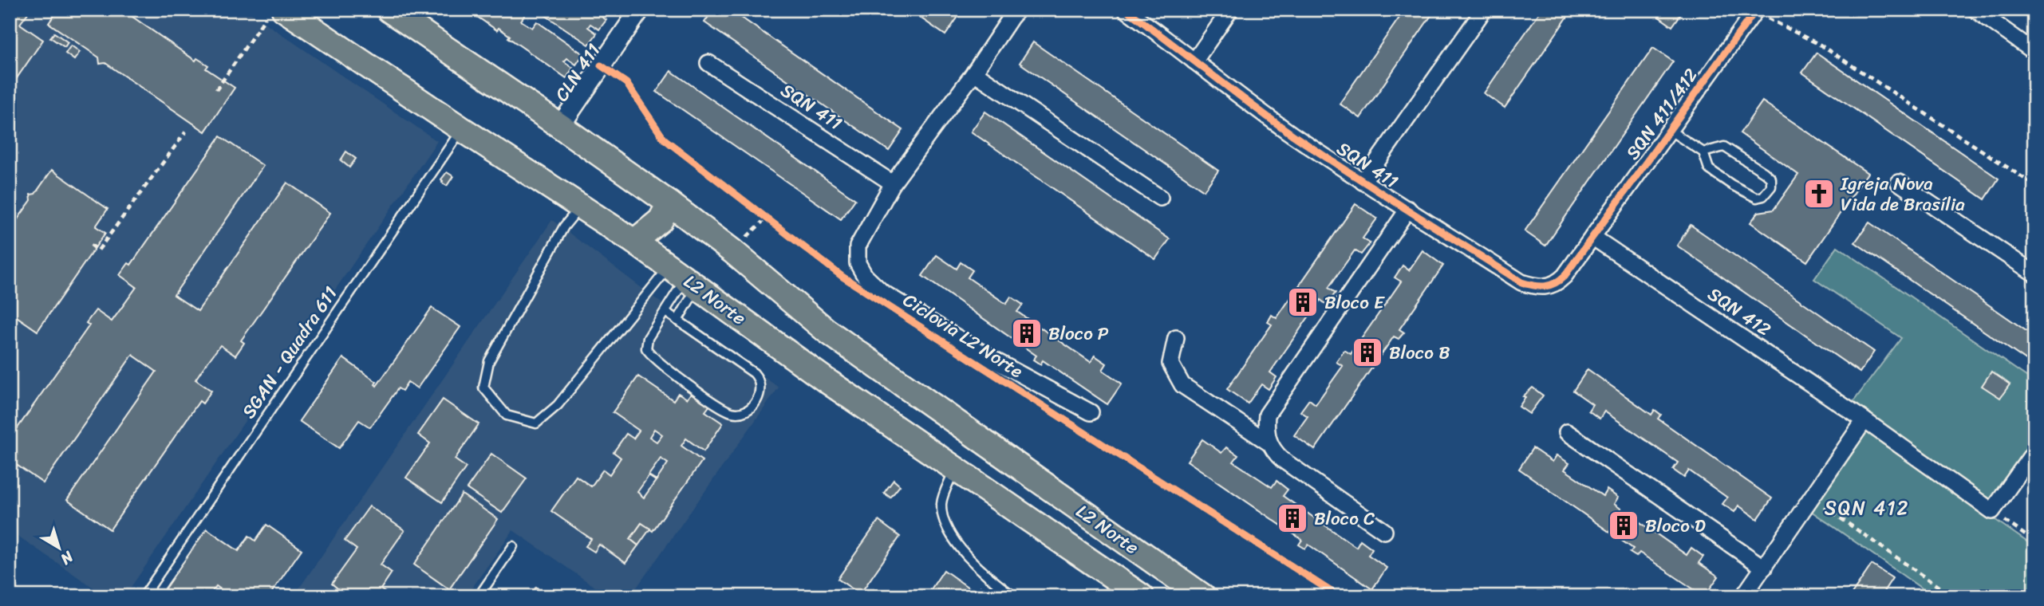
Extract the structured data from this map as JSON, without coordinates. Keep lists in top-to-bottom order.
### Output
{
  "streets": {
    "main road": ["L2 Norte"],
    "street": [
      "CLN 411",
      "SQN 411",
      "SQN 411/412",
      "SQN 412"
    ],
    "lane": ["SGAN - Quadra 611"],
    "cycle path": ["Ciclovia L2 Norte"]
  },
  "crossings": [
    ["CLN 411", "L2 Norte"],
    ["SQN 411", "SQN 411/412"],
    ["SQN 411", "SQN 412"],
    ["SQN 411/412", "SQN 412"],
    ["L2 Norte", "SGAN - Quadra 611"]
  ],
  "districts": ["SQN 412"],
  "places": {
    "church": ["Igreja Nova Vida de Brasília"],
    "building": [
      "Bloco E",
      "Bloco P",
      "Bloco B",
      "Bloco C",
      "Bloco D"
    ]
  },
  "north": "bottom right"
}
